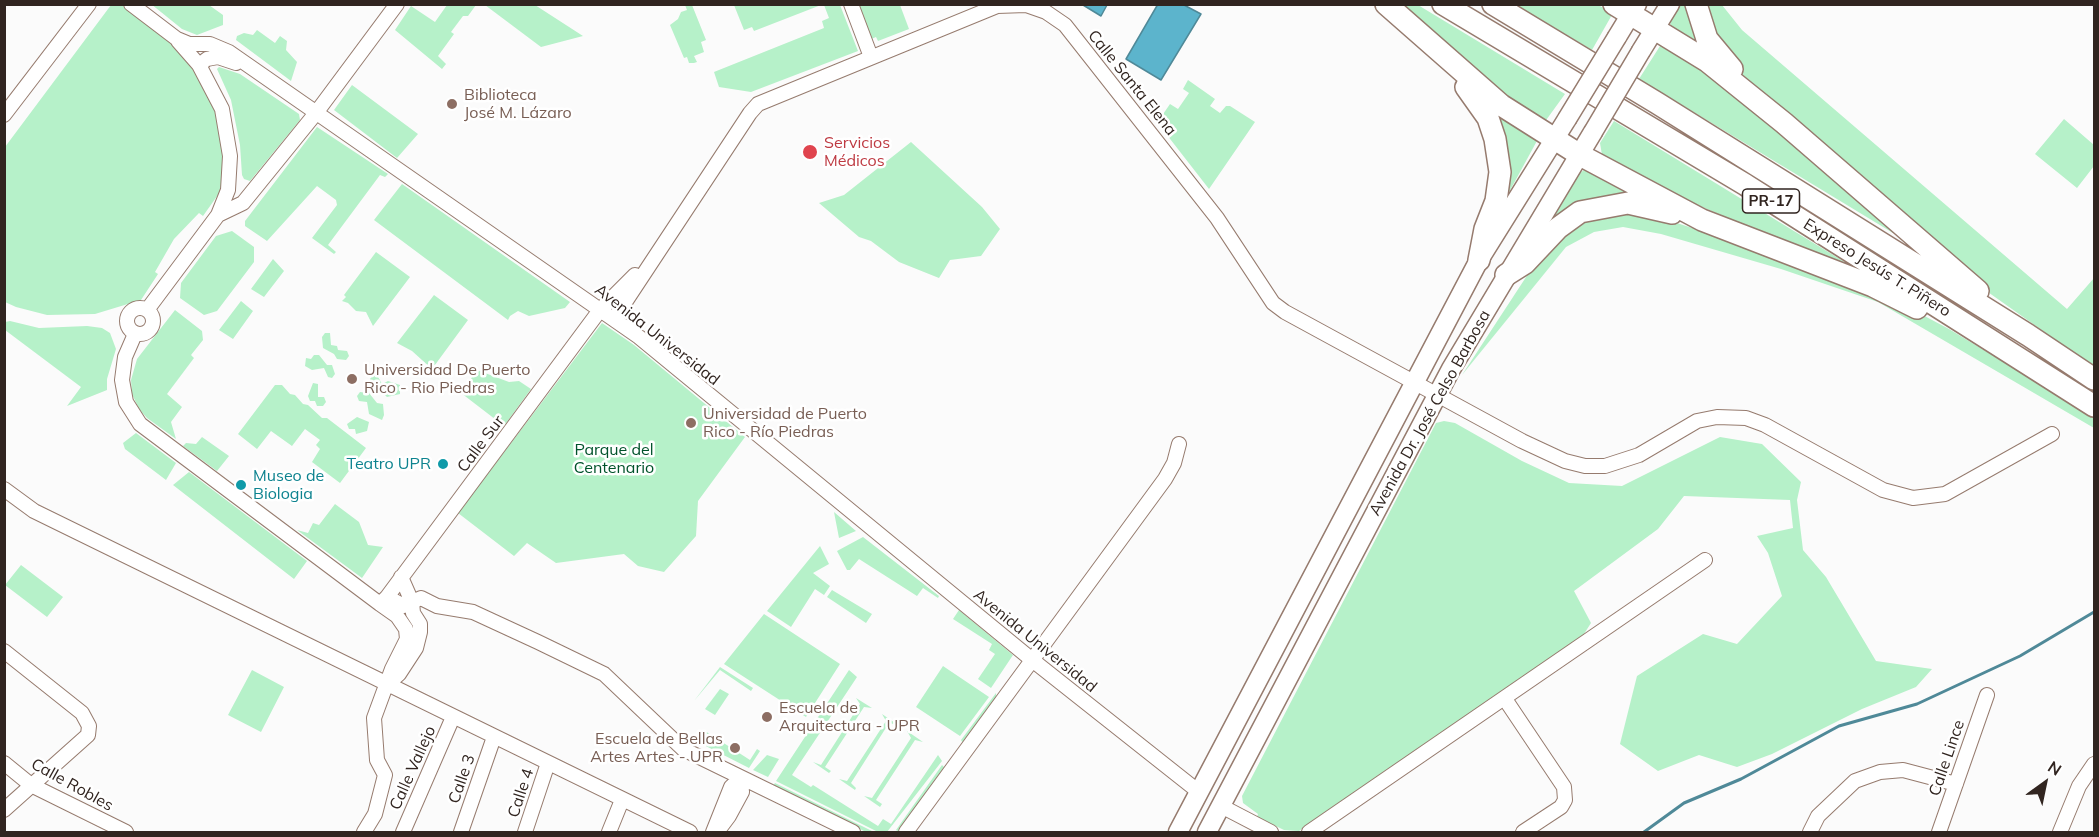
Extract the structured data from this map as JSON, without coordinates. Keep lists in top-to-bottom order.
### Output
{
  "streets": {
    "highway": ["PR-17", "Expreso Jesús T. Piñero"],
    "main road": ["Avenida Dr. José Celso Barbosa"],
    "street": [
      "Calle Santa Elena",
      "Avenida Universidad",
      "Calle Sur",
      "Calle Lince",
      "Calle Vallejo",
      "Calle 3",
      "Calle Robles",
      "Calle 4"
    ]
  },
  "crossings": [
    ["Calle Santa Elena", "Avenida Universidad"],
    ["Calle Santa Elena", "Avenida Dr. José Celso Barbosa"],
    ["Calle Santa Elena", "Calle Sur"],
    ["Avenida Universidad", "Avenida Dr. José Celso Barbosa"],
    ["Avenida Universidad", "Calle Sur"]
  ],
  "parks": ["Parque del Centenario"],
  "places": [
    "Biblioteca José M. Lázaro",
    "Servicios Médicos",
    "Universidad De Puerto Rico - Rio Piedras",
    "Universidad de Puerto Rico - Río Piedras",
    "Teatro UPR",
    "Museo de Biologia",
    "Escuela de Arquitectura - UPR",
    "Escuela de Bellas Artes Artes - UPR"
  ],
  "north": "top right"
}
